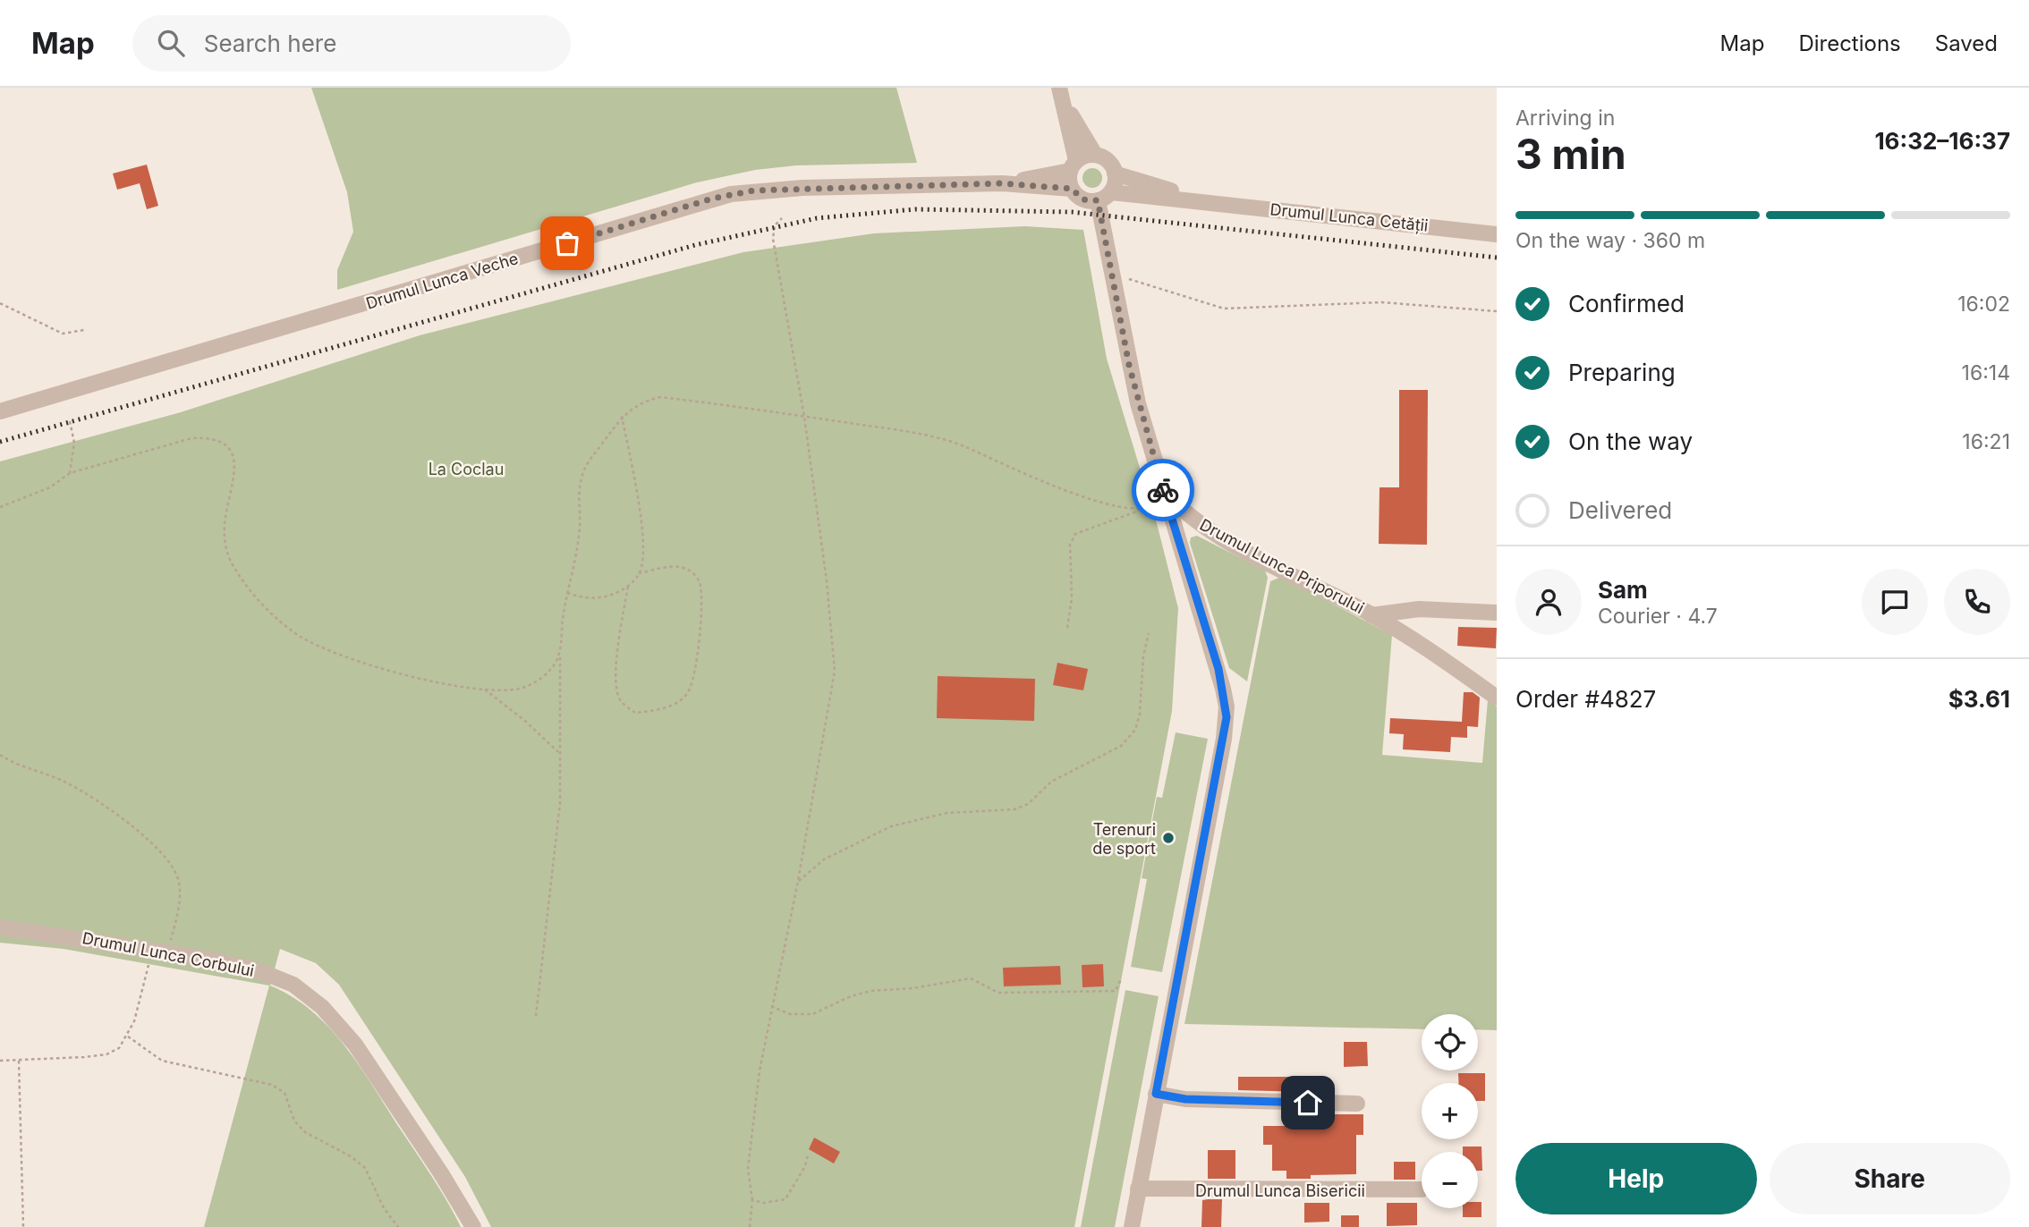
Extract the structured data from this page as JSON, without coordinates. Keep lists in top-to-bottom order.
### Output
{
  "streets": {
    "street": [
      "Drumul Lunca Cetății",
      "Drumul Lunca Veche",
      "Drumul Lunca Priporului",
      "Drumul Lunca Corbului",
      "Drumul Lunca Bisericii"
    ]
  },
  "crossings": [
    ["Drumul Lunca Cetății", "Drumul Lunca Veche"],
    ["Drumul Lunca Cetății", "Drumul Lunca Priporului"],
    ["Drumul Lunca Veche", "Drumul Lunca Priporului"]
  ],
  "parks": ["La Coclau"],
  "places": ["Terenuri de sport"],
  "page": {
    "header": "Map",
    "search": "Search here",
    "nav": ["Map", "Directions", "Saved"],
    "heading": ["3 min", "Arriving in", "16:32–16:37"],
    "panel": [
      "Sam",
      "Courier · 4.7",
      "Order #4827",
      "$3.61"
    ],
    "bar": "On the way · 360 m",
    "list": [
      ["Confirmed", "16:02"],
      ["Preparing", "16:14"],
      ["On the way", "16:21"],
      "Delivered"
    ],
    "map_buttons": ["+", "−"],
    "buttons": ["Help", "Share"]
  }
}
